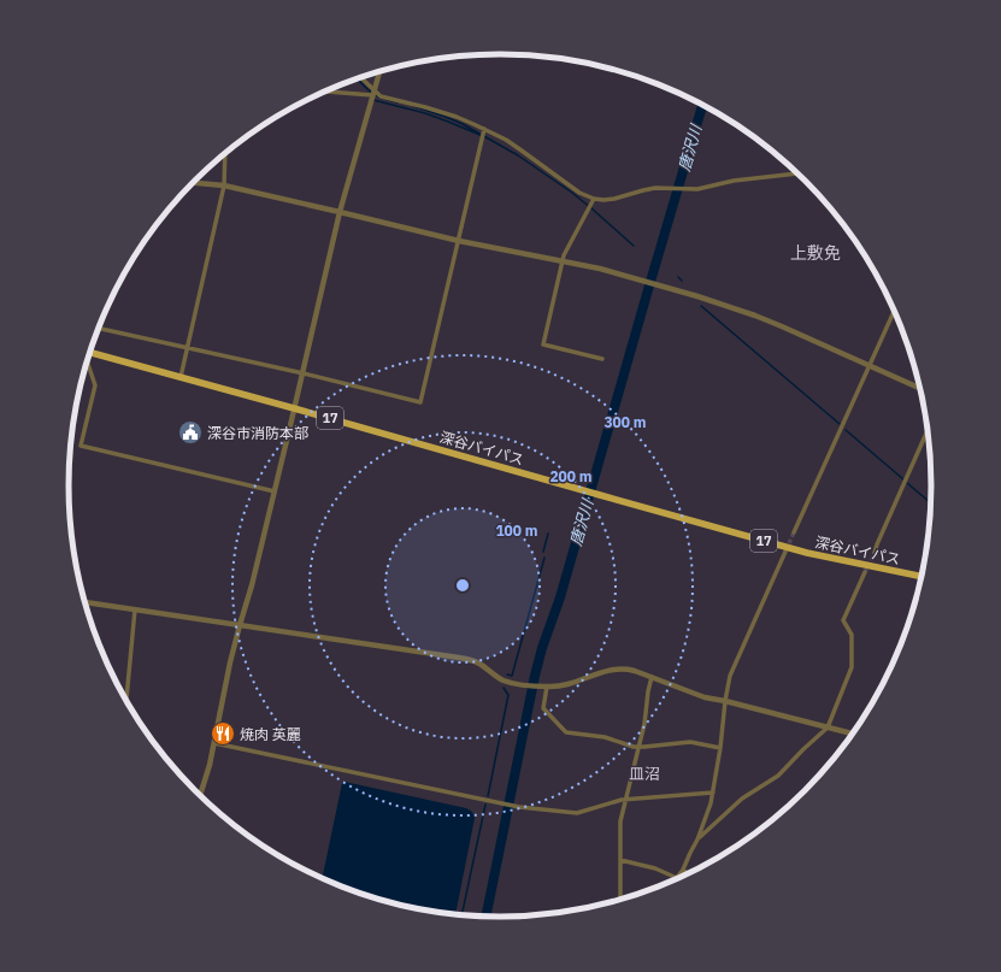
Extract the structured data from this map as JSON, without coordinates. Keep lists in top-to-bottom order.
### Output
{
  "streets": {
    "highway": ["17", "深谷バイパス"]
  },
  "districts": ["上敷免", "皿沼"],
  "water": ["唐沢川"],
  "places": {
    "public building": ["深谷市消防本部"],
    "restaurant": ["焼肉 英麗"]
  },
  "rings": ["300 m", "200 m", "100 m"]
}
